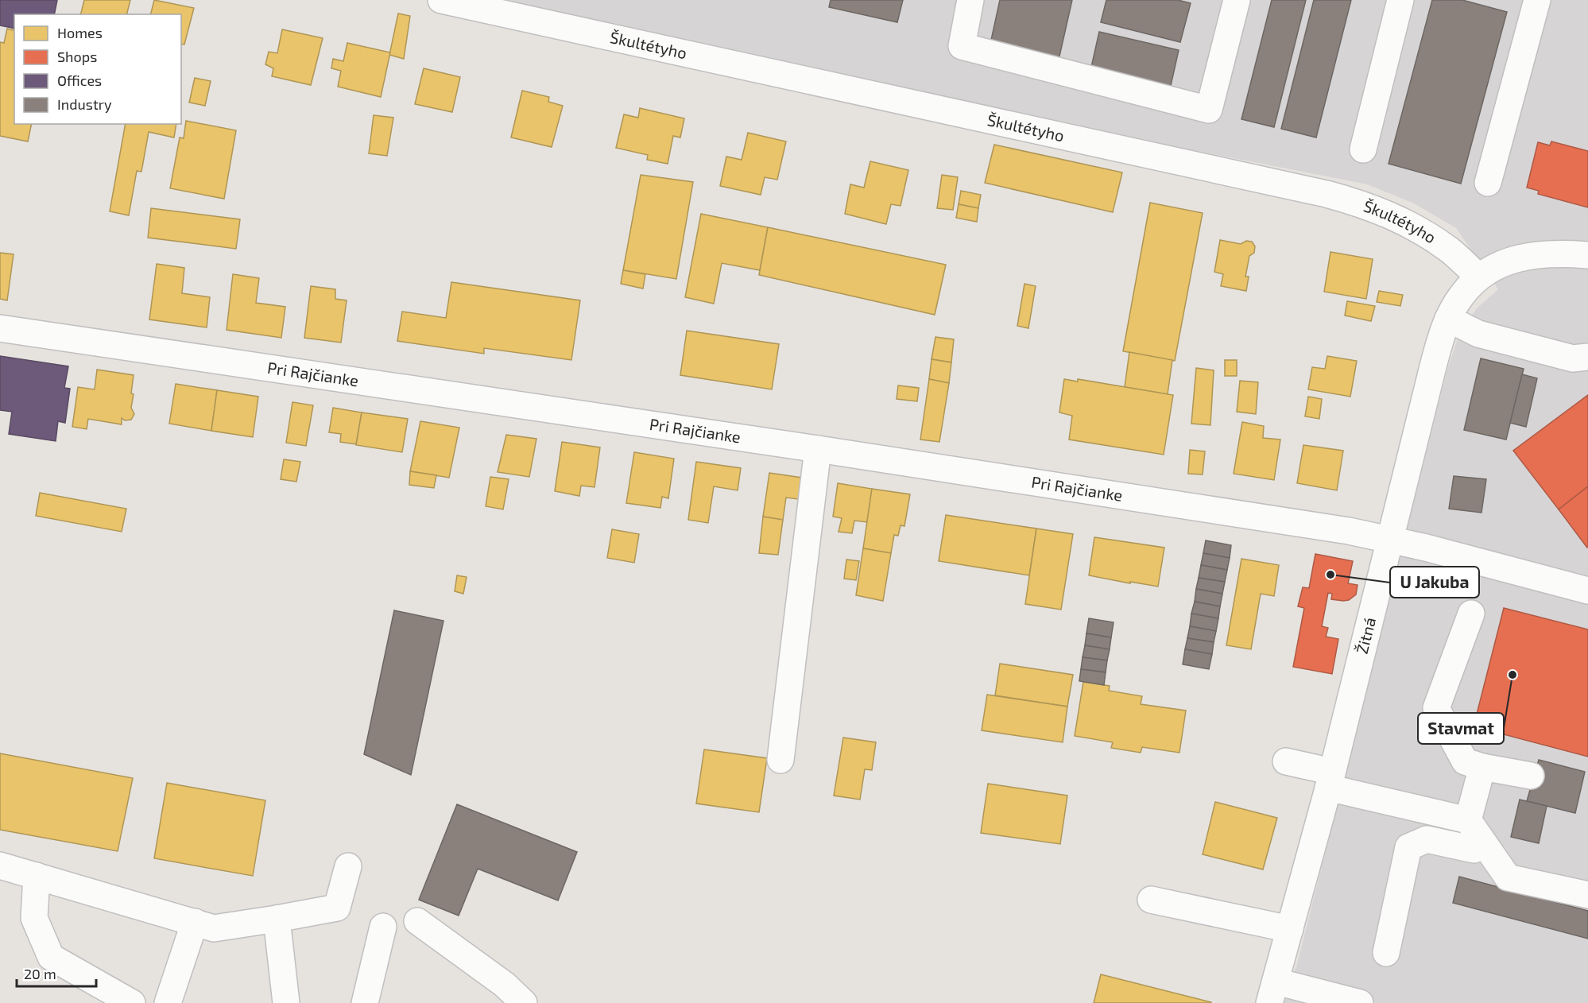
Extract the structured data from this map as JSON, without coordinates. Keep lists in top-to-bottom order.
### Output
{
  "streets": {
    "street": ["Škultétyho", "Pri Rajčianke", "Žitná"]
  },
  "crossings": [
    ["Škultétyho", "Žitná"],
    ["Pri Rajčianke", "Žitná"]
  ],
  "places": ["U Jakuba", "Stavmat"],
  "legend": [
    "Homes",
    "Shops",
    "Offices",
    "Industry"
  ],
  "scale_bar": "20 m"
}
